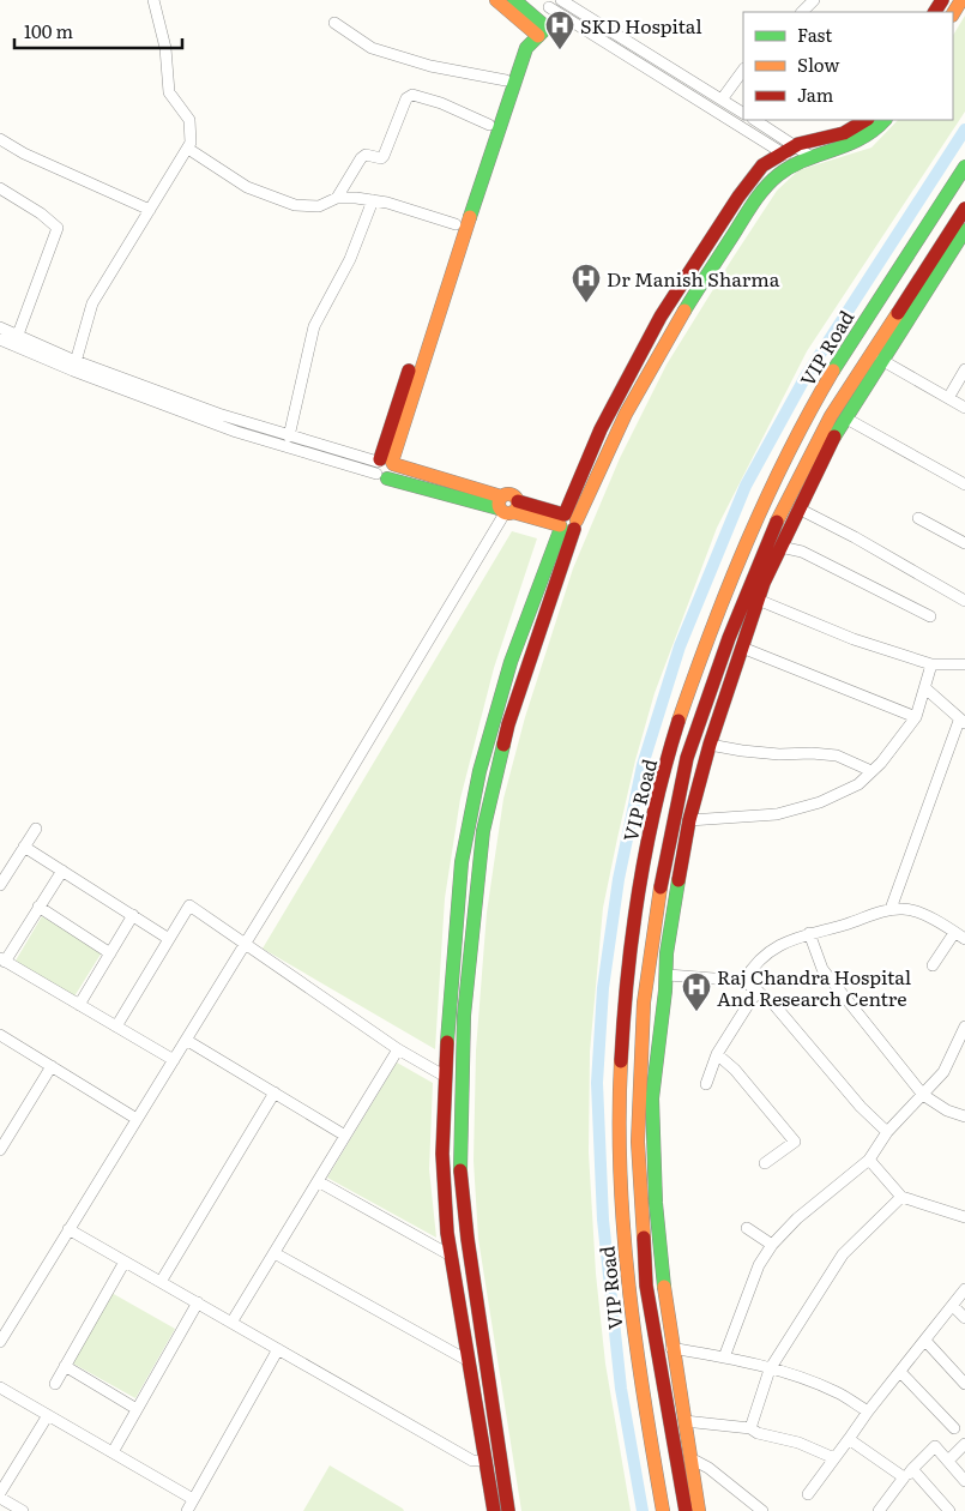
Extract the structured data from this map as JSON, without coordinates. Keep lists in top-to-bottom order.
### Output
{
  "streets": {
    "street": ["VIP Road"]
  },
  "places": {
    "hospital": ["SKD Hospital", "Dr Manish Sharma", "Raj Chandra Hospital And Research Centre"]
  },
  "legend": ["Fast", "Slow", "Jam"],
  "scale_bar": "100 m"
}
